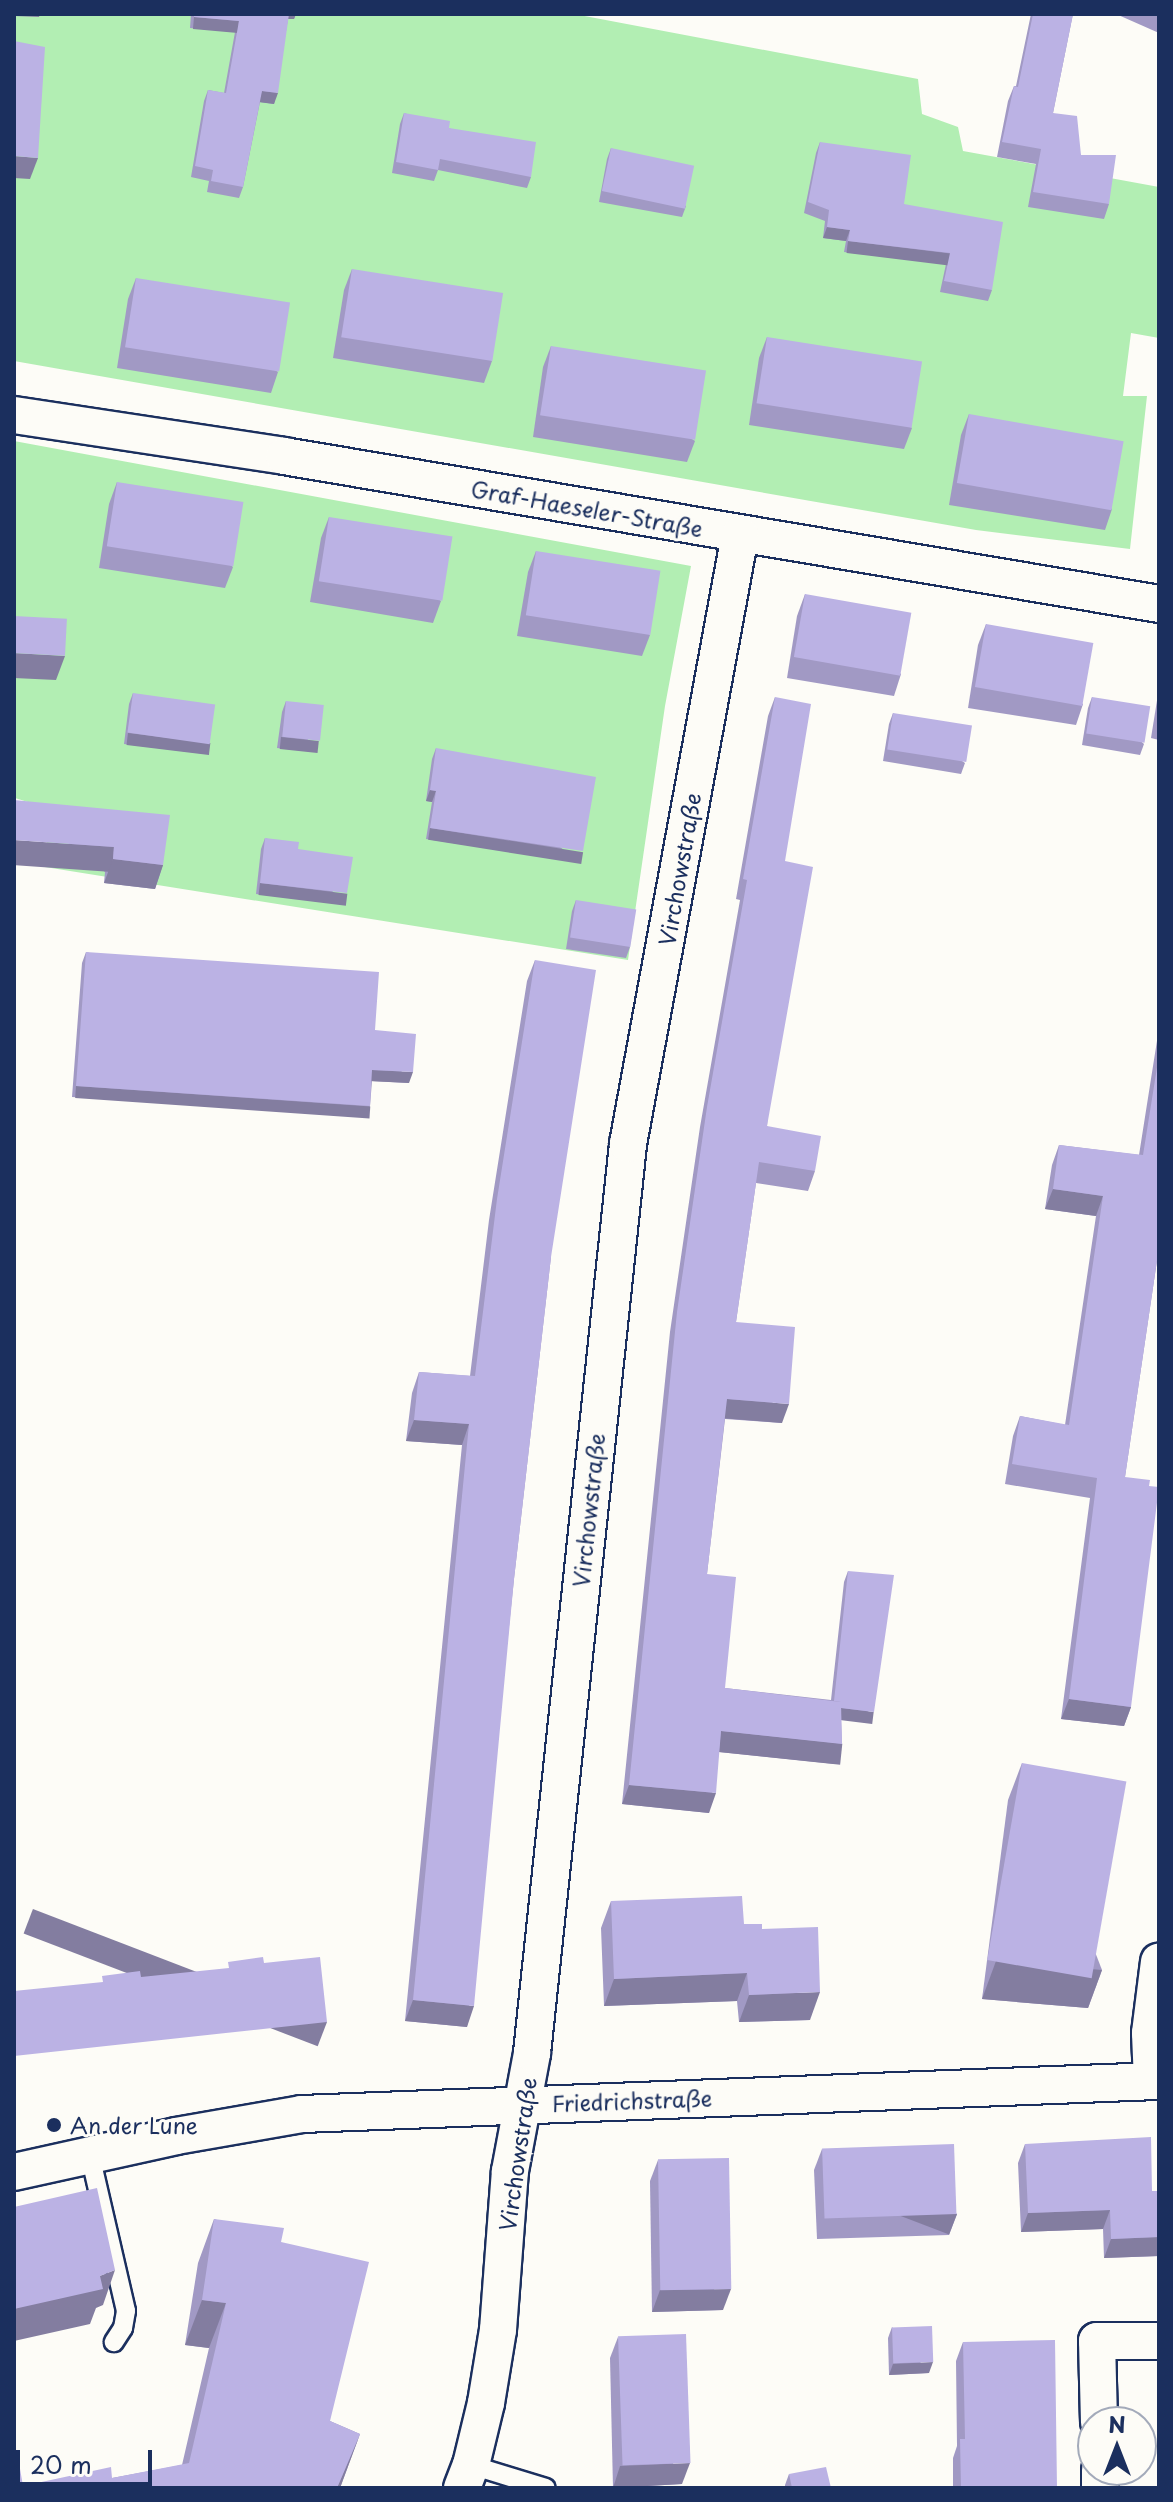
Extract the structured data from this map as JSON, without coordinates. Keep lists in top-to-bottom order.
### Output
{
  "streets": {
    "street": ["Graf-Haeseler-Straße", "Virchowstraße", "Friedrichstraße"]
  },
  "crossings": [
    ["Graf-Haeseler-Straße", "Virchowstraße"],
    ["Virchowstraße", "Friedrichstraße"]
  ],
  "places": ["An der Lune"],
  "scale_bar": "20 m",
  "north": "top"
}
